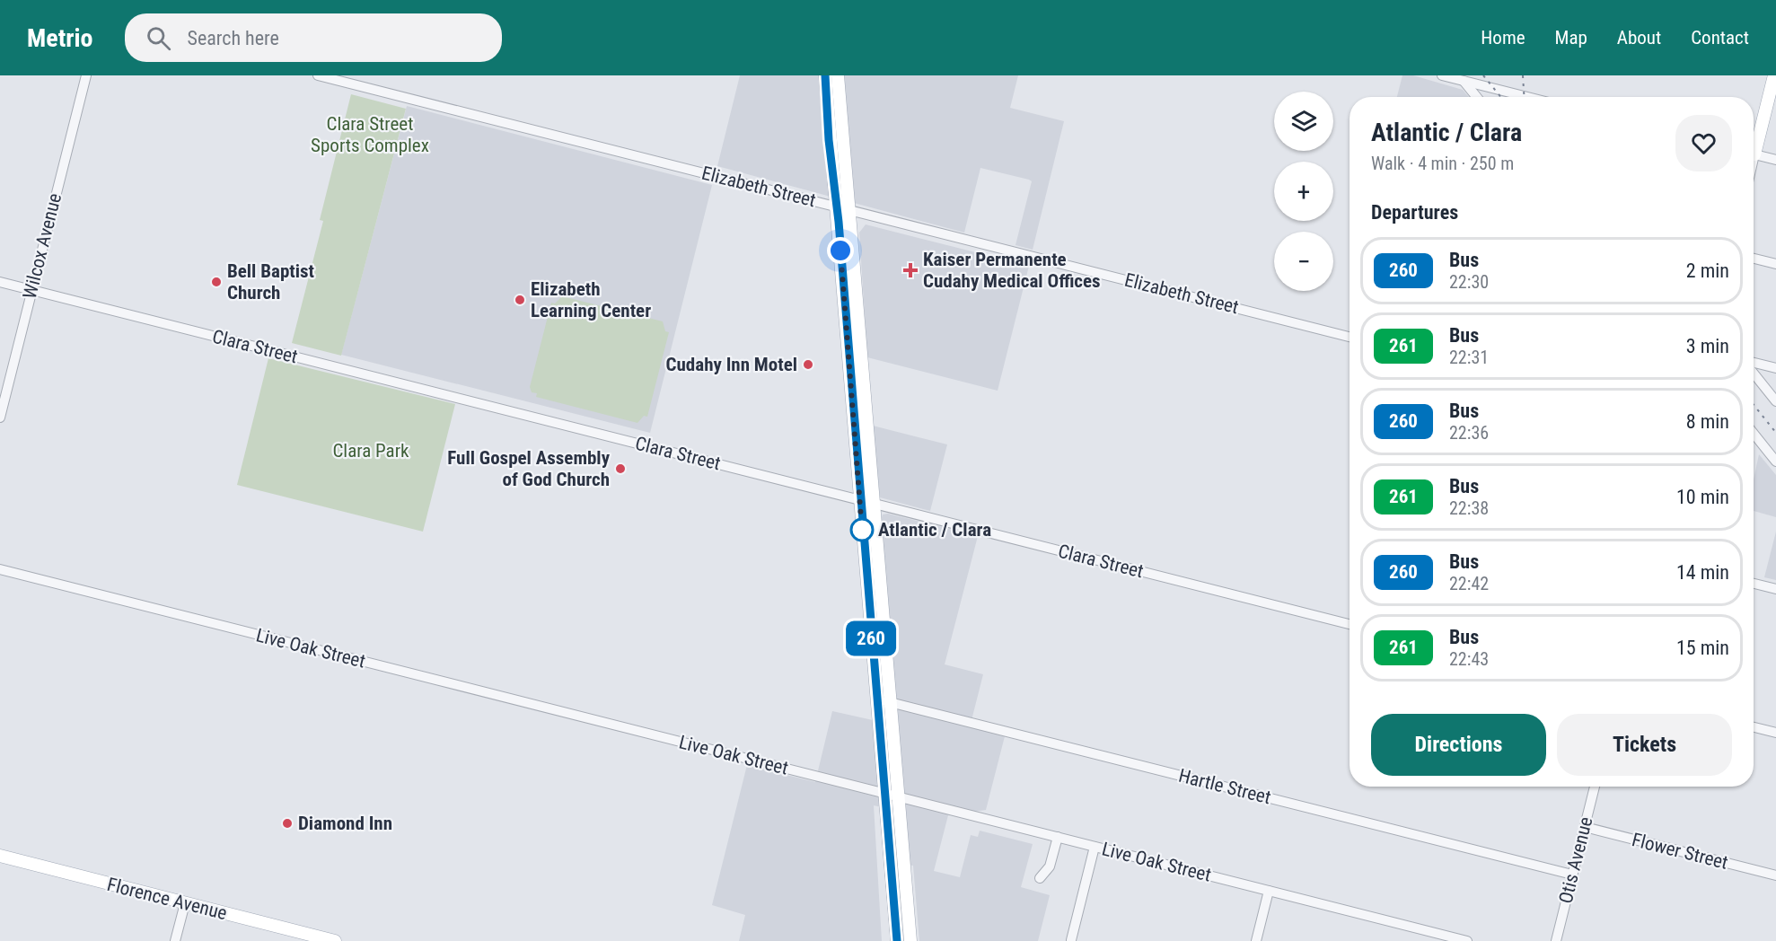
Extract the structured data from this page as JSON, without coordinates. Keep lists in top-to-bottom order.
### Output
{
  "streets": {
    "main road": ["Florence Avenue"],
    "street": [
      "Elizabeth Street",
      "Wilcox Avenue",
      "Clara Street",
      "Live Oak Street",
      "Hartle Street",
      "Flower Street",
      "Otis Avenue"
    ]
  },
  "crossings": [
    ["Wilcox Avenue", "Clara Street"],
    ["Hartle Street", "Otis Avenue"],
    ["Flower Street", "Otis Avenue"]
  ],
  "parks": ["Clara Street Sports Complex", "Clara Park"],
  "places": {
    "health": ["Kaiser Permanente Cudahy Medical Offices"],
    "other": [
      "Bell Baptist Church",
      "Elizabeth Learning Center",
      "Cudahy Inn Motel",
      "Full Gospel Assembly of God Church",
      "Atlantic / Clara",
      "Diamond Inn"
    ]
  },
  "lines": ["bus line 260"],
  "page": {
    "header": "Metrio",
    "search": "Search here",
    "nav": [
      "Home",
      "Map",
      "About",
      "Contact"
    ],
    "on_map": "260",
    "map_buttons": ["+", "−"],
    "heading": [
      ["Atlantic / Clara", "Walk · 4 min · 250 m"],
      "Departures"
    ],
    "list": [
      {
        "mark": "260",
        "name": "Bus",
        "note": "22:30",
        "value": "2 min"
      },
      {
        "mark": "261",
        "name": "Bus",
        "note": "22:31",
        "value": "3 min"
      },
      {
        "mark": "260",
        "name": "Bus",
        "note": "22:36",
        "value": "8 min"
      },
      {
        "mark": "261",
        "name": "Bus",
        "note": "22:38",
        "value": "10 min"
      },
      {
        "mark": "260",
        "name": "Bus",
        "note": "22:42",
        "value": "14 min"
      },
      {
        "mark": "261",
        "name": "Bus",
        "note": "22:43",
        "value": "15 min"
      }
    ],
    "buttons": ["Directions", "Tickets"]
  }
}
